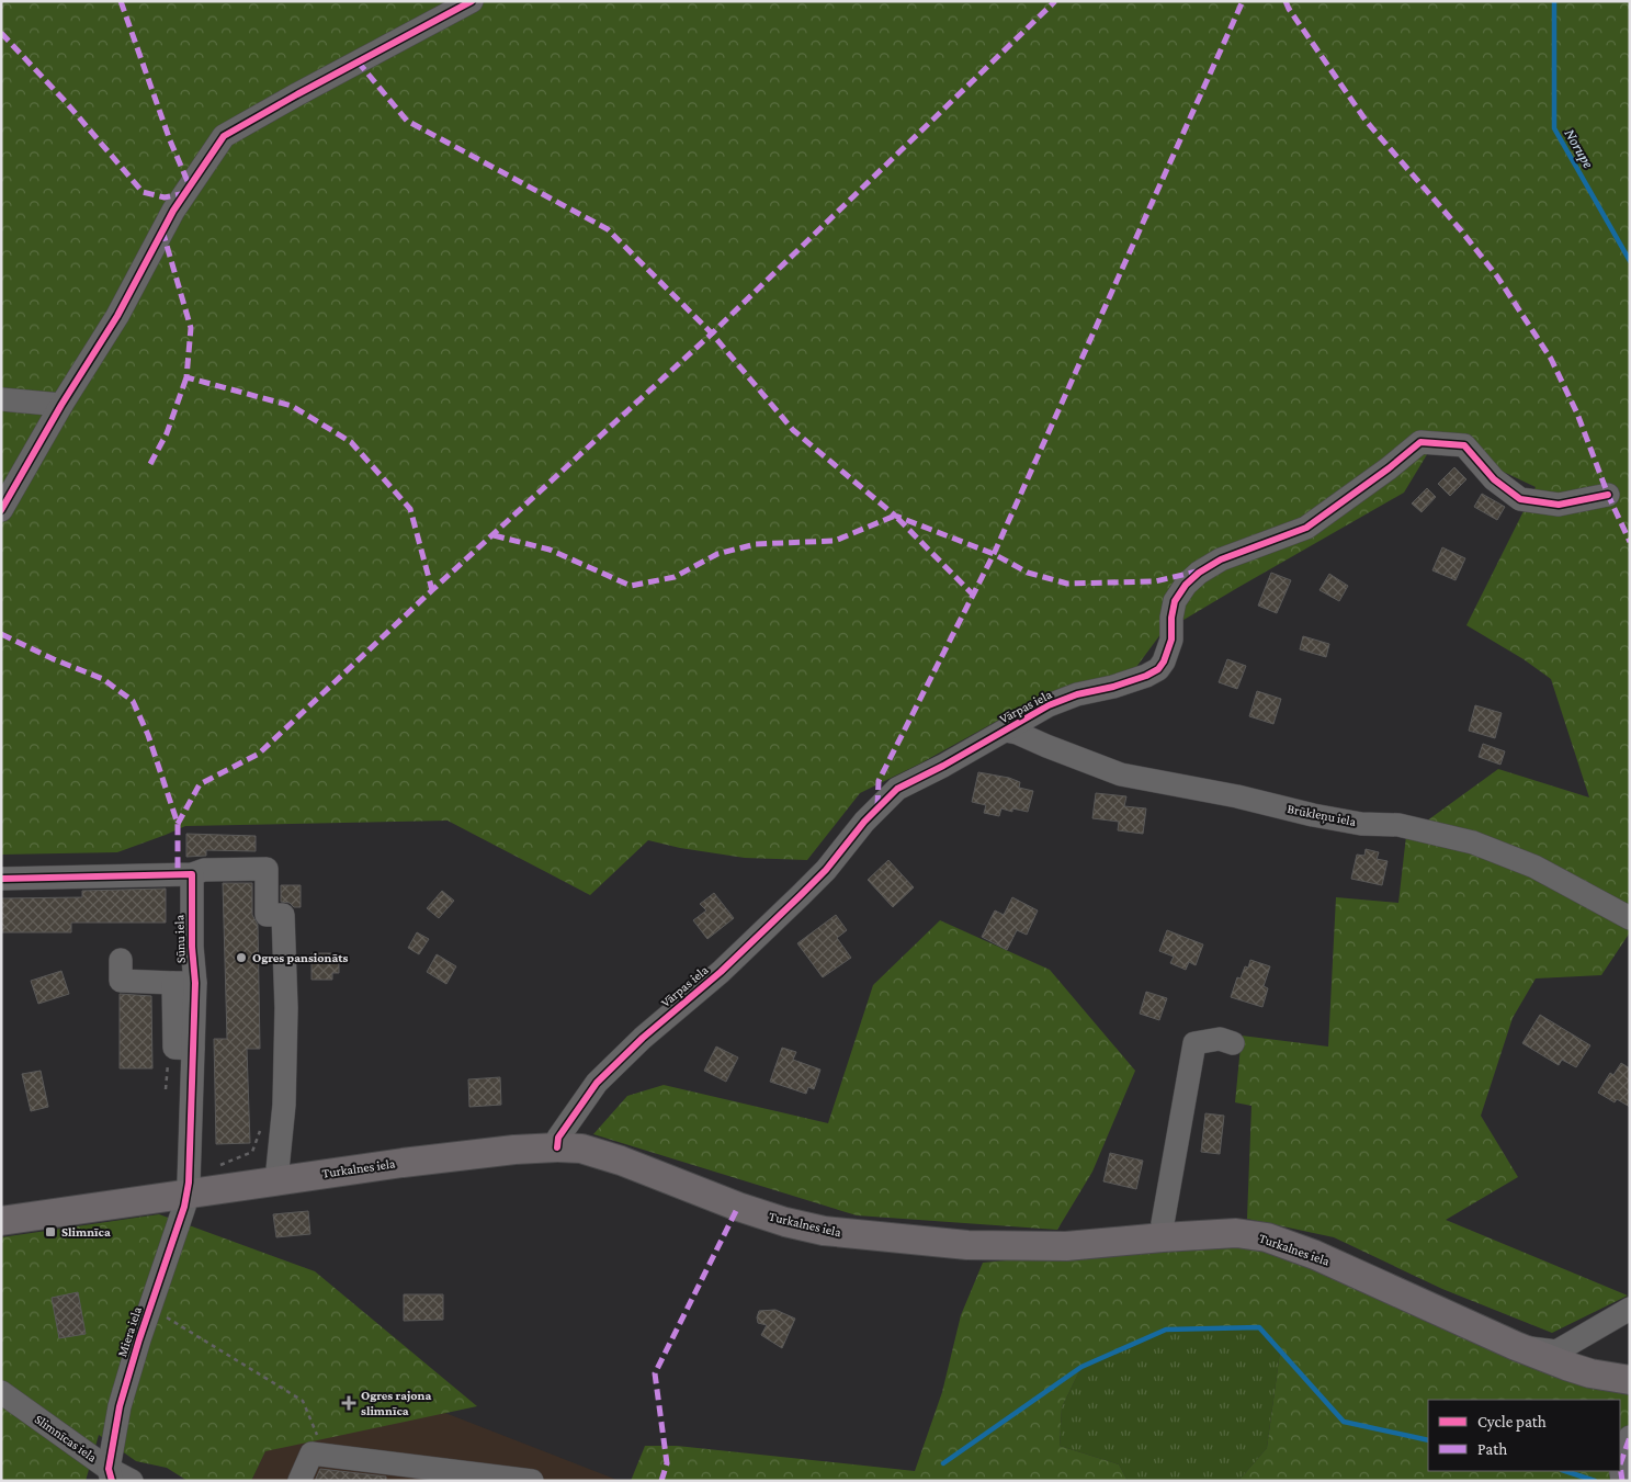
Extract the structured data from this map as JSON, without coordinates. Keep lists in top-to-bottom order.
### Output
{
  "streets": {
    "main road": ["Turkalnes iela"],
    "street": [
      "Vārpas iela",
      "Brūkleņu iela",
      "Sūnu iela",
      "Miera iela",
      "Slimnīcas iela"
    ]
  },
  "crossings": [
    ["Vārpas iela", "Brūkleņu iela"],
    ["Vārpas iela", "Turkalnes iela"],
    ["Sūnu iela", "Turkalnes iela"],
    ["Sūnu iela", "Miera iela"],
    ["Turkalnes iela", "Miera iela"],
    ["Miera iela", "Slimnīcas iela"]
  ],
  "water": ["Norupe"],
  "places": {
    "other": ["Ogres pansionāts"],
    "transit": ["Slimnīca"],
    "health": ["Ogres rajona slimnīca"]
  },
  "legend": ["Cycle path", "Path"]
}
